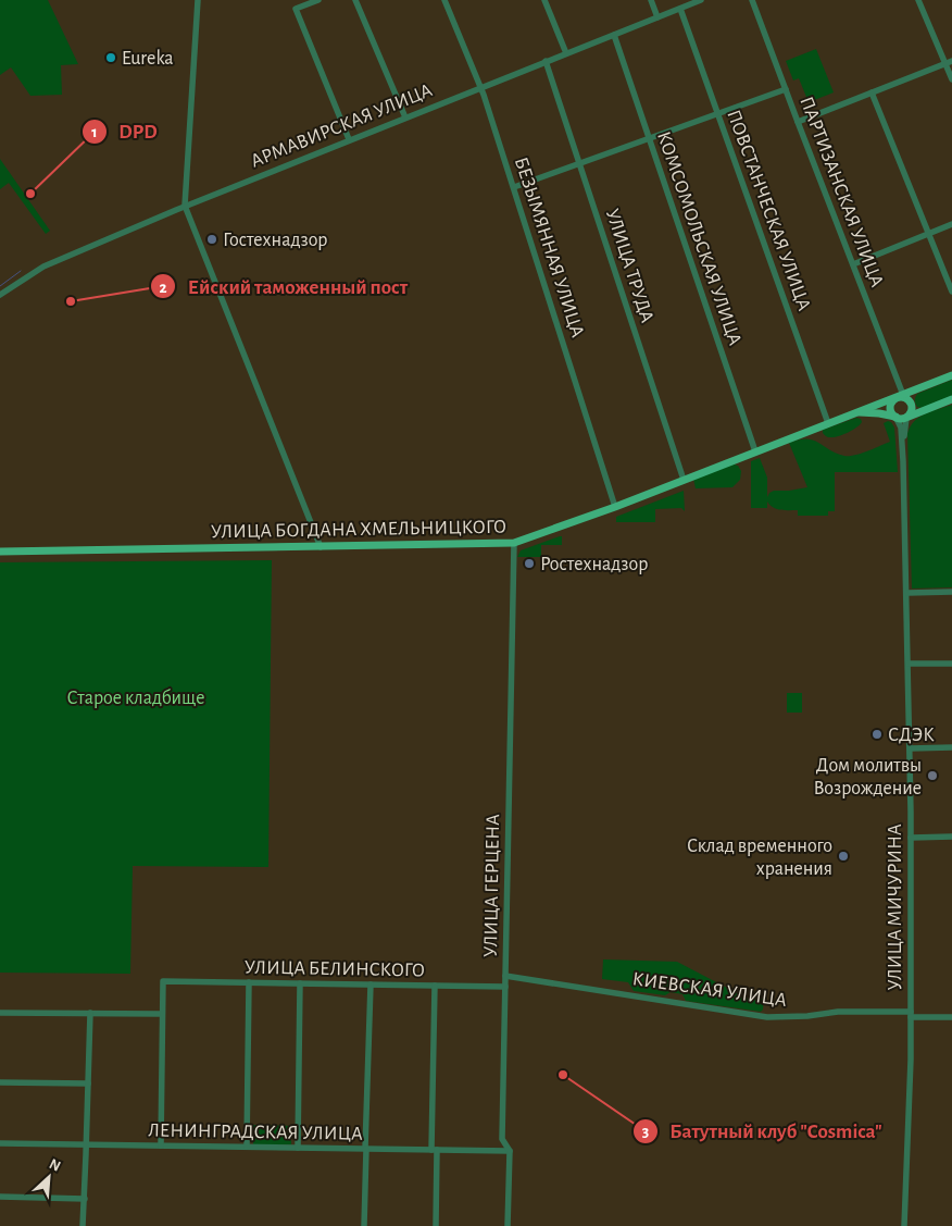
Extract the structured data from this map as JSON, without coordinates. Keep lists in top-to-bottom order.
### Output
{
  "streets": {
    "main road": ["УЛИЦА БОГДАНА ХМЕЛЬНИЦКОГО"],
    "street": [
      "АРМАВИРСКАЯ УЛИЦА",
      "ПАРТИЗАНСКАЯ УЛИЦА",
      "ПОВСТАНЧЕСКАЯ УЛИЦА",
      "КОМСОМОЛЬСКАЯ УЛИЦА",
      "БЕЗЫМЯННАЯ УЛИЦА",
      "УЛИЦА ТРУДА",
      "УЛИЦА ГЕРЦЕНА",
      "УЛИЦА МИЧУРИНА",
      "УЛИЦА БЕЛИНСКОГО",
      "КИЕВСКАЯ УЛИЦА",
      "ЛЕНИНГРАДСКАЯ УЛИЦА"
    ]
  },
  "crossings": [
    ["АРМАВИРСКАЯ УЛИЦА", "ПОВСТАНЧЕСКАЯ УЛИЦА"],
    ["АРМАВИРСКАЯ УЛИЦА", "КОМСОМОЛЬСКАЯ УЛИЦА"],
    ["АРМАВИРСКАЯ УЛИЦА", "БЕЗЫМЯННАЯ УЛИЦА"],
    ["АРМАВИРСКАЯ УЛИЦА", "УЛИЦА ТРУДА"],
    ["ПАРТИЗАНСКАЯ УЛИЦА", "УЛИЦА БОГДАНА ХМЕЛЬНИЦКОГО"],
    ["ПАРТИЗАНСКАЯ УЛИЦА", "УЛИЦА МИЧУРИНА"],
    ["ПОВСТАНЧЕСКАЯ УЛИЦА", "УЛИЦА БОГДАНА ХМЕЛЬНИЦКОГО"],
    ["КОМСОМОЛЬСКАЯ УЛИЦА", "УЛИЦА БОГДАНА ХМЕЛЬНИЦКОГО"],
    ["БЕЗЫМЯННАЯ УЛИЦА", "УЛИЦА БОГДАНА ХМЕЛЬНИЦКОГО"],
    ["УЛИЦА ТРУДА", "УЛИЦА БОГДАНА ХМЕЛЬНИЦКОГО"],
    ["УЛИЦА БОГДАНА ХМЕЛЬНИЦКОГО", "УЛИЦА ГЕРЦЕНА"],
    ["УЛИЦА БОГДАНА ХМЕЛЬНИЦКОГО", "УЛИЦА МИЧУРИНА"],
    ["УЛИЦА ГЕРЦЕНА", "УЛИЦА БЕЛИНСКОГО"],
    ["УЛИЦА ГЕРЦЕНА", "КИЕВСКАЯ УЛИЦА"],
    ["УЛИЦА МИЧУРИНА", "КИЕВСКАЯ УЛИЦА"]
  ],
  "parks": ["Старое кладбище"],
  "places": [
    "Eureka",
    "DPD",
    "Гостехнадзор",
    "Ейский таможенный пост",
    "Ростехнадзор",
    "СДЭК",
    "Дом молитвы Возрождение",
    "Склад временного хранения",
    "Батутный клуб \"Cosmica\""
  ],
  "north": "top right"
}
